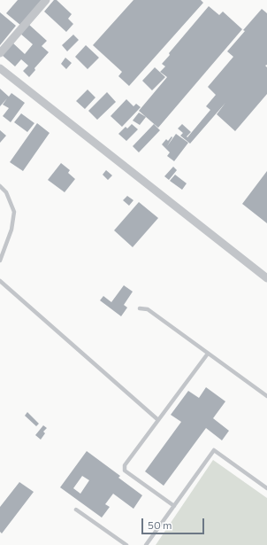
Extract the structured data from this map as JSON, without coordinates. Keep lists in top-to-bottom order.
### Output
{
  "scale_bar": "50 m"
}
